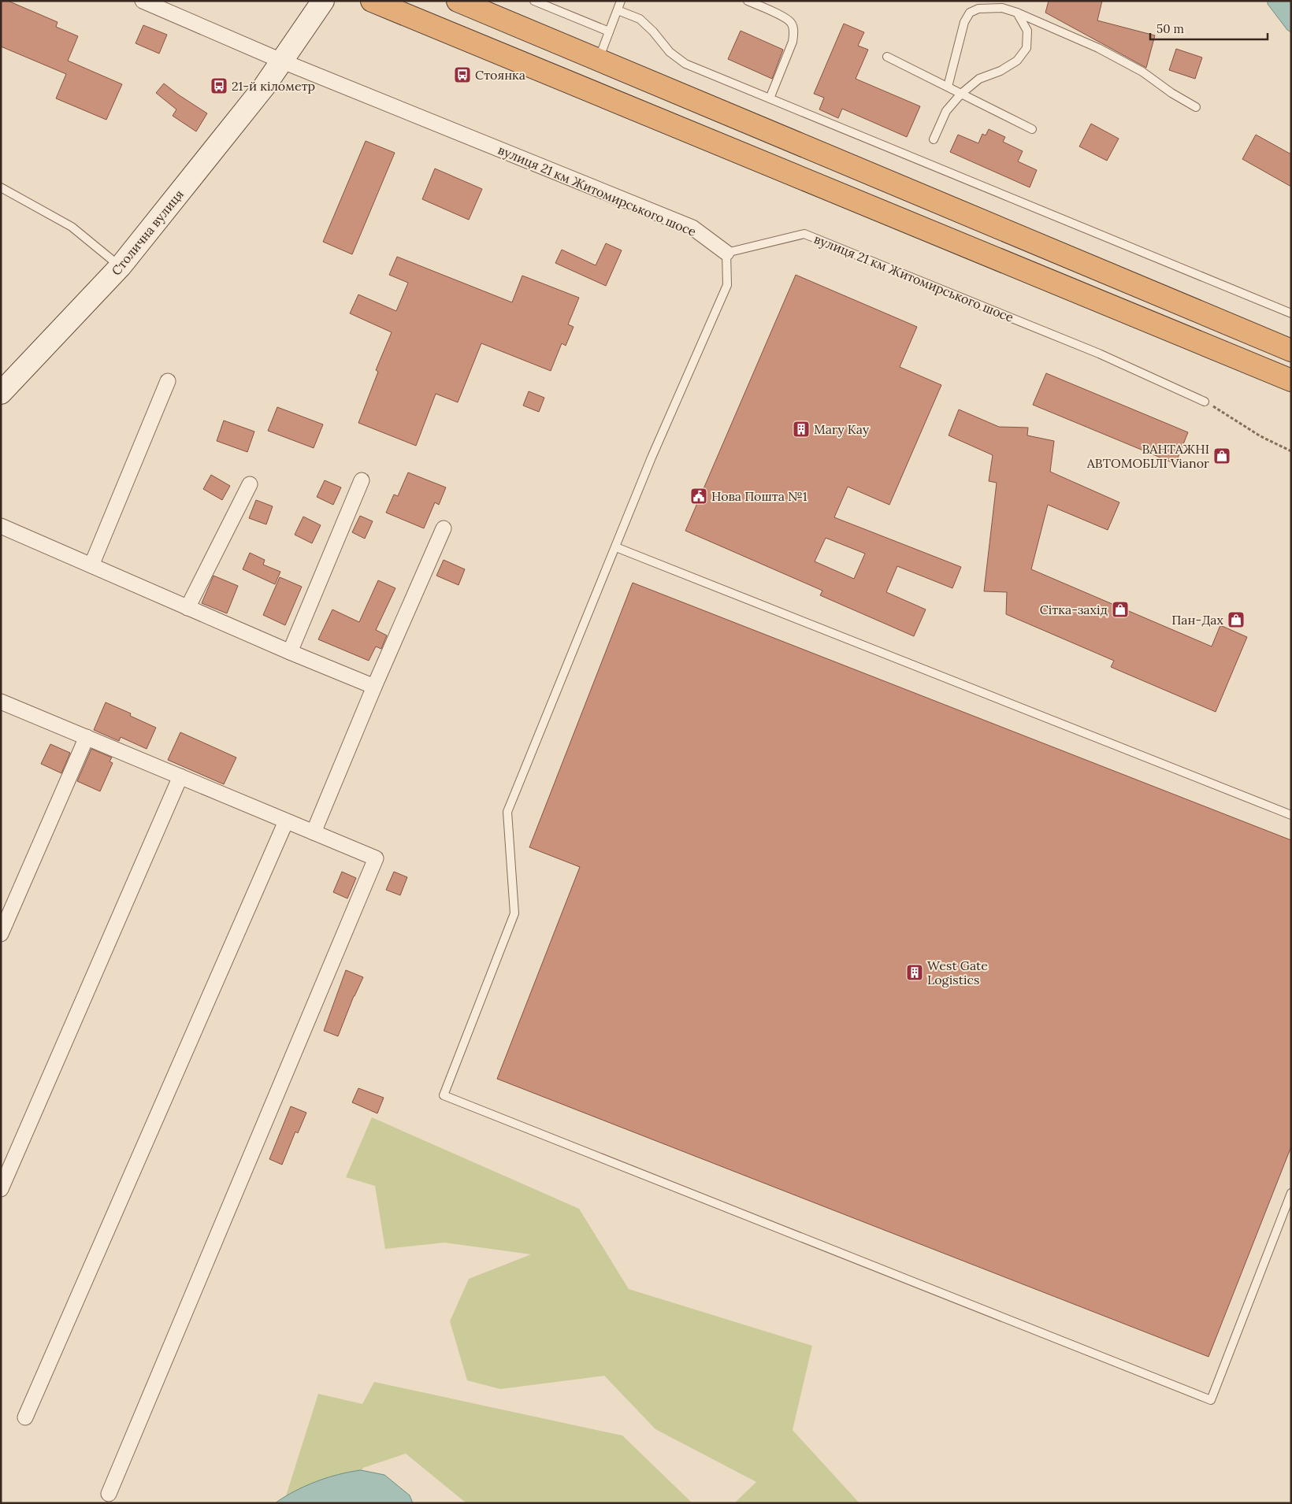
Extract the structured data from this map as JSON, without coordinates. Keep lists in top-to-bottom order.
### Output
{
  "streets": {
    "main road": ["Столична вулиця"],
    "street": ["вулиця 21 км Житомирського шосе"]
  },
  "crossings": [
    ["вулиця 21 км Житомирського шосе", "Столична вулиця"]
  ],
  "places": {
    "bus stop": ["Стоянка", "21-й кілометр"],
    "building": ["Mary Kay", "West Gate Logistics"],
    "shop": ["ВАНТАЖНІ АВТОМОБІЛІ Vianor", "Сітка-захід", "Пан-Дах"],
    "public building": ["Нова Пошта №1"]
  },
  "scale_bar": "50 m"
}
